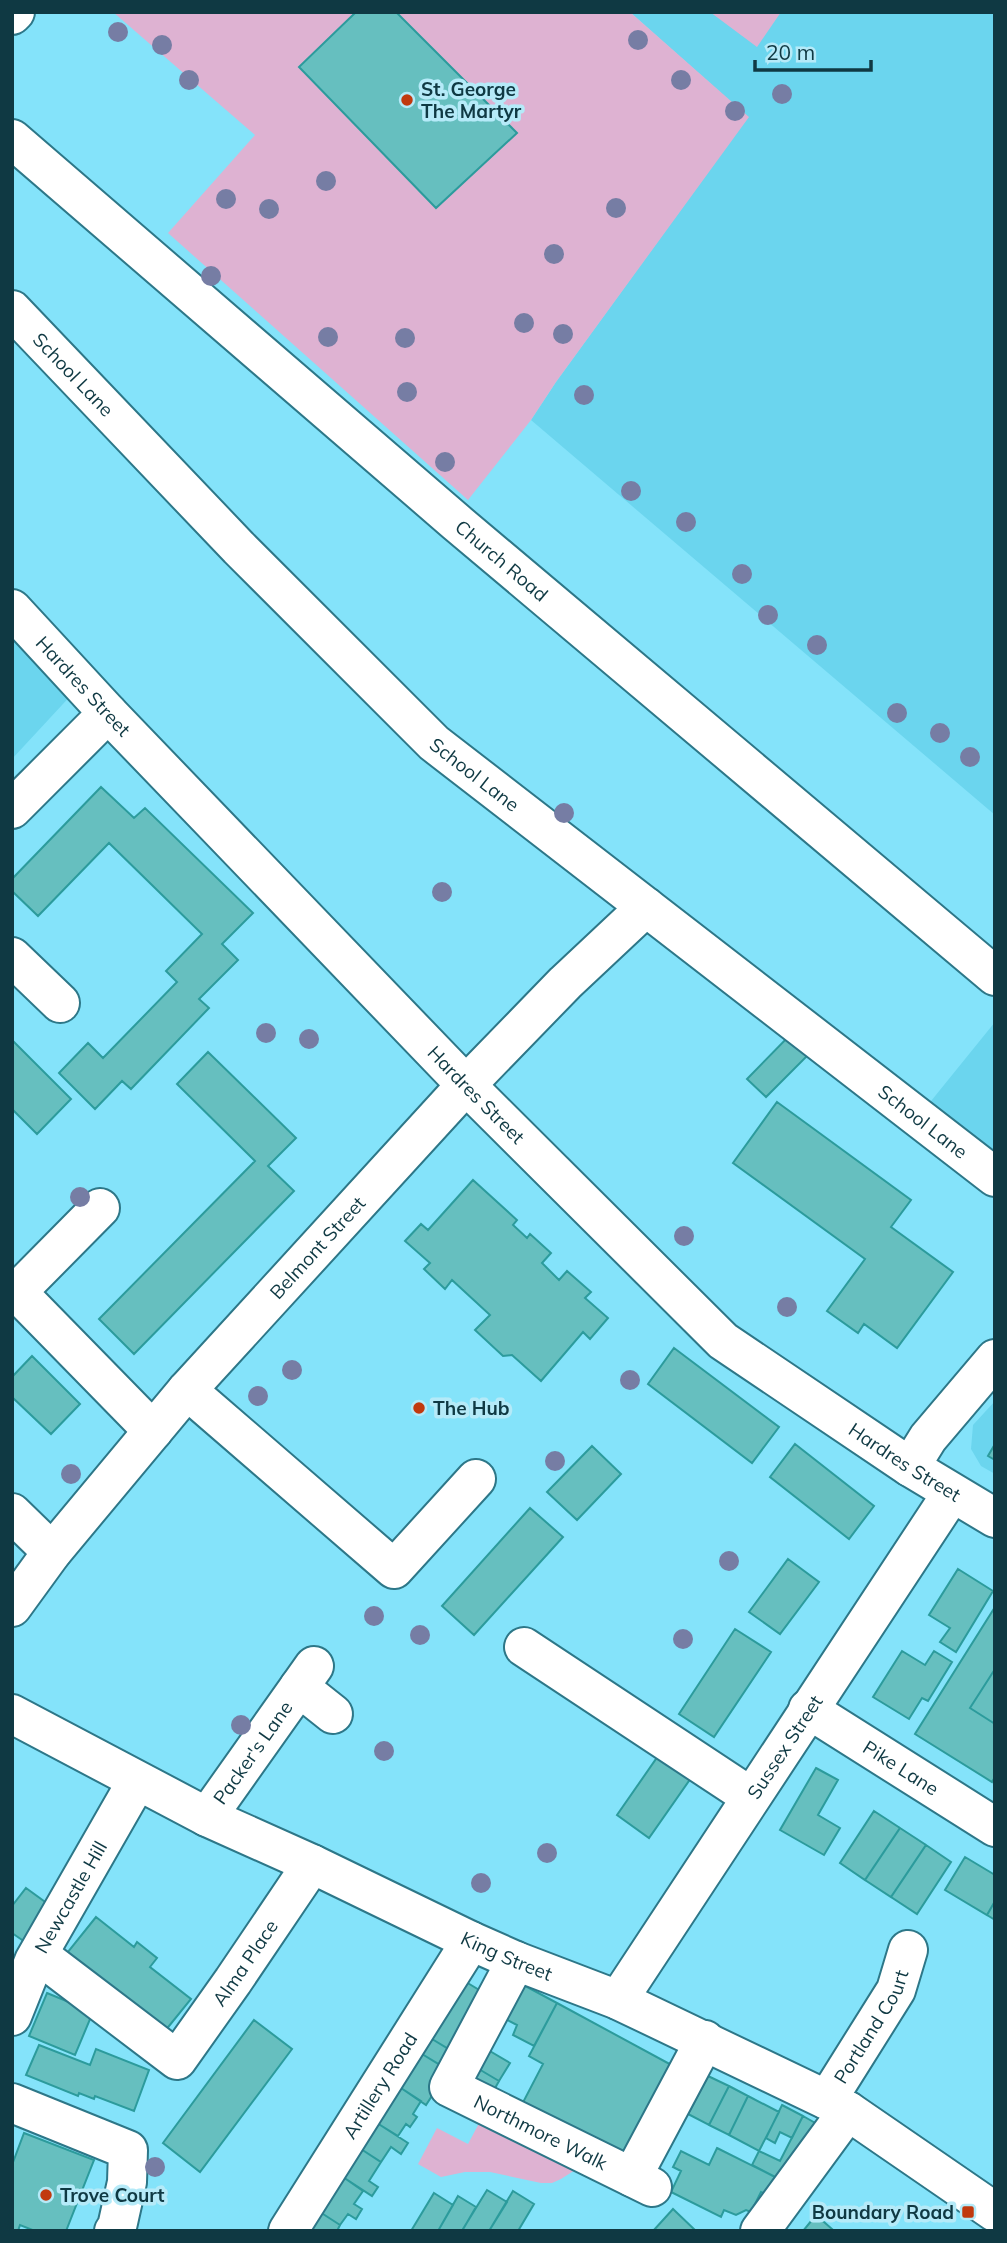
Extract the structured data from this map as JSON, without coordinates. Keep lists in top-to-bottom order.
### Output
{
  "streets": {
    "street": [
      "School Lane",
      "Church Road",
      "Hardres Street",
      "Belmont Street",
      "Sussex Street",
      "Packer's Lane",
      "Pike Lane",
      "Newcastle Hill",
      "King Street",
      "Alma Place",
      "Portland Court",
      "Artillery Road",
      "Northmore Walk"
    ]
  },
  "crossings": [
    ["School Lane", "Belmont Street"],
    ["Hardres Street", "Belmont Street"],
    ["Hardres Street", "Sussex Street"],
    ["Sussex Street", "Pike Lane"],
    ["Sussex Street", "King Street"],
    ["Packer's Lane", "King Street"],
    ["Newcastle Hill", "King Street"],
    ["Newcastle Hill", "Alma Place"],
    ["King Street", "Alma Place"],
    ["King Street", "Portland Court"],
    ["King Street", "Artillery Road"],
    ["King Street", "Northmore Walk"]
  ],
  "places": {
    "other": ["St. George The Martyr", "The Hub", "Trove Court"],
    "transit": ["Boundary Road"]
  },
  "scale_bar": "20 m"
}
